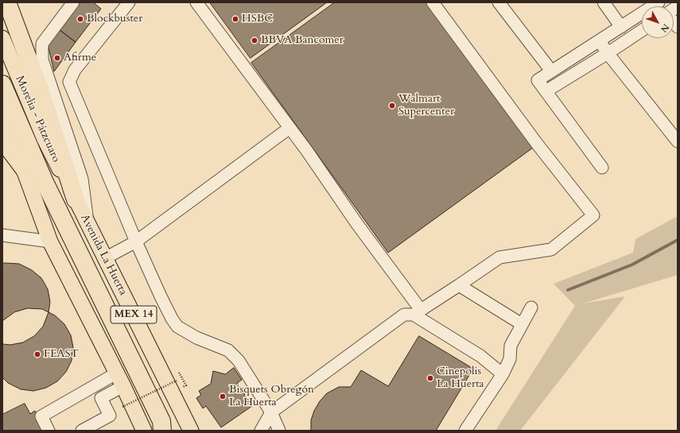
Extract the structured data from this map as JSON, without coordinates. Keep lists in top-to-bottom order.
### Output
{
  "streets": {
    "main road": ["Morelia - Pátzcuaro", "Avenida La Huerta", "MEX 14"]
  },
  "crossings": [
    ["Morelia - Pátzcuaro", "Avenida La Huerta"]
  ],
  "places": [
    "Blockbuster",
    "HSBC",
    "BBVA Bancomer",
    "Afirme",
    "Walmart Supercenter",
    "FEAST",
    "Cinepolis La Huerta",
    "Bisquets Obregón La Huerta"
  ],
  "north": "bottom right"
}
